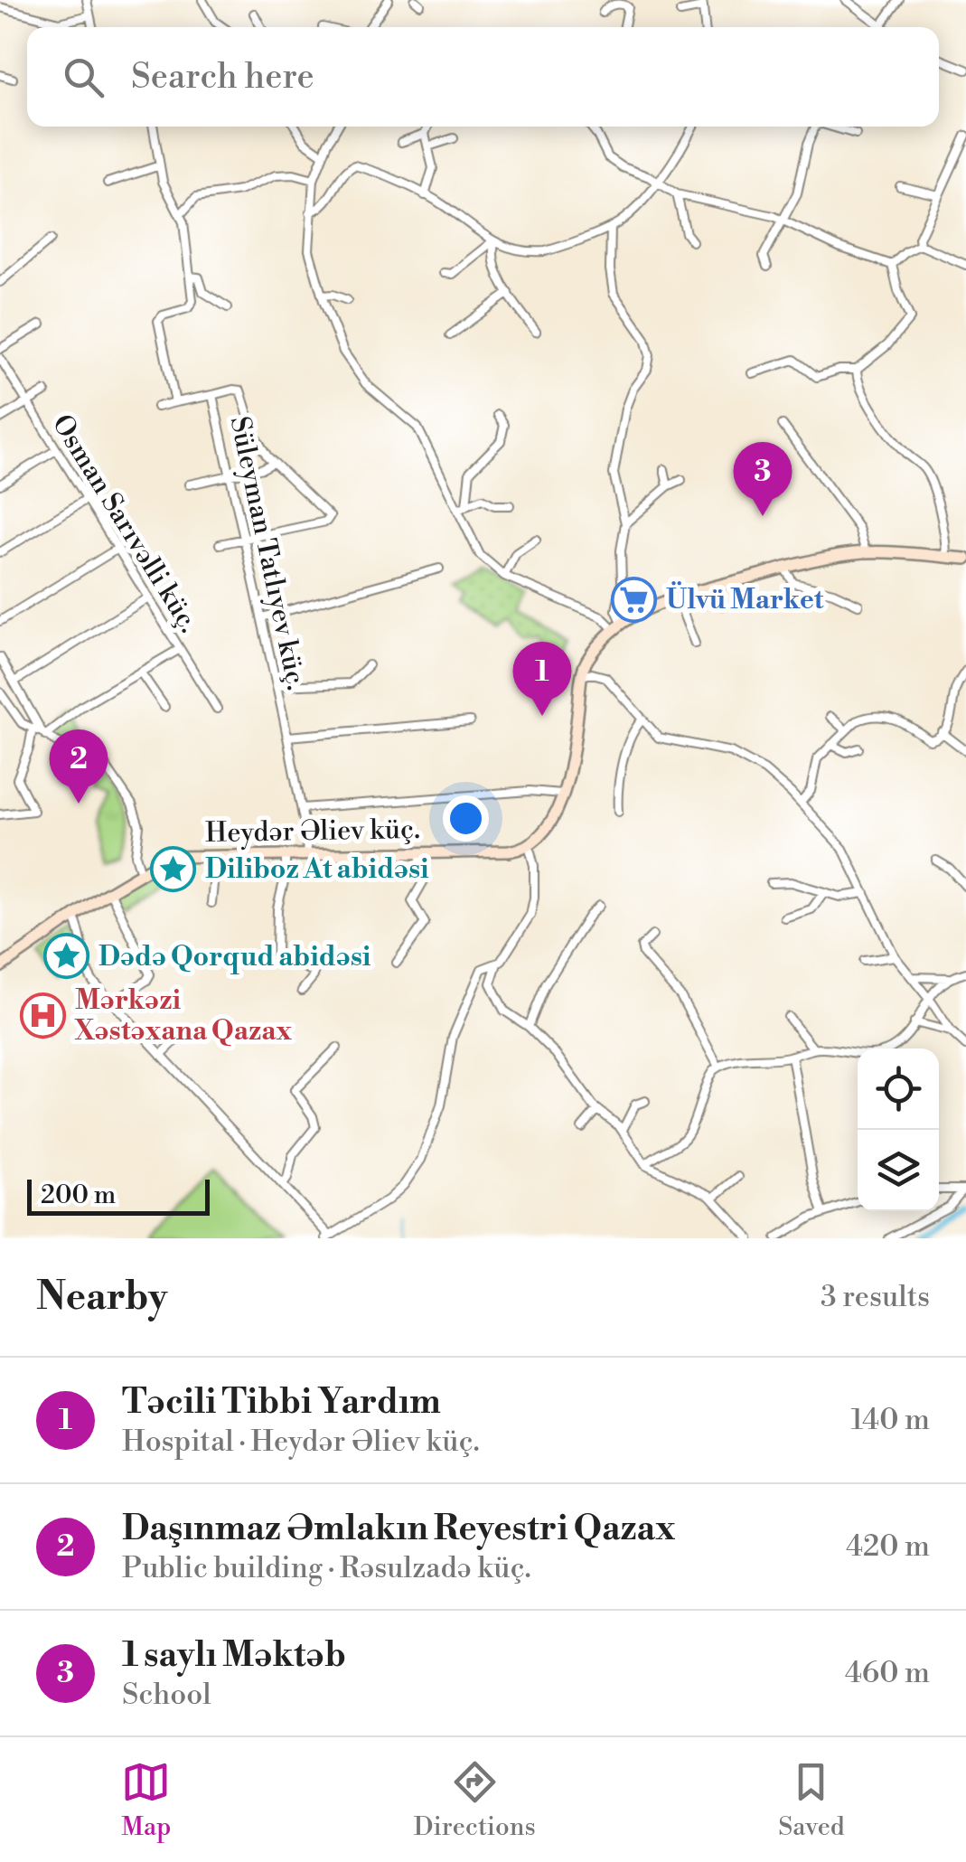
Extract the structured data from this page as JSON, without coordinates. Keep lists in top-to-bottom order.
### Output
{
  "streets": {
    "main road": ["Heydər Əliev küç."],
    "street": ["Osman Sarıvəlli küç.", "Süleyman Tatlıyev küç."]
  },
  "crossings": [
    ["Süleyman Tatlıyev küç.", "Heydər Əliev küç."]
  ],
  "places": {
    "supermarket": ["Ülvü Market"],
    "place": ["Diliboz At abidəsi", "Dədə Qorqud abidəsi"],
    "hospital": ["Mərkəzi Xəstəxana Qazax"]
  },
  "scale_bar": "200 m",
  "page": {
    "search": "Search here",
    "pins": ["3", "1", "2"],
    "scale": "200 m",
    "heading": ["Nearby", "3 results"],
    "list": [
      {
        "mark": "1",
        "name": "Təcili Tibbi Yardım",
        "note": "Hospital · Heydər Əliev küç.",
        "value": "140 m"
      },
      {
        "mark": "2",
        "name": "Daşınmaz Əmlakın Reyestri Qazax",
        "note": "Public building · Rəsulzadə küç.",
        "value": "420 m"
      },
      {
        "mark": "3",
        "name": "1 saylı Məktəb",
        "note": "School",
        "value": "460 m"
      }
    ],
    "nav": ["Map", "Directions", "Saved"]
  }
}
